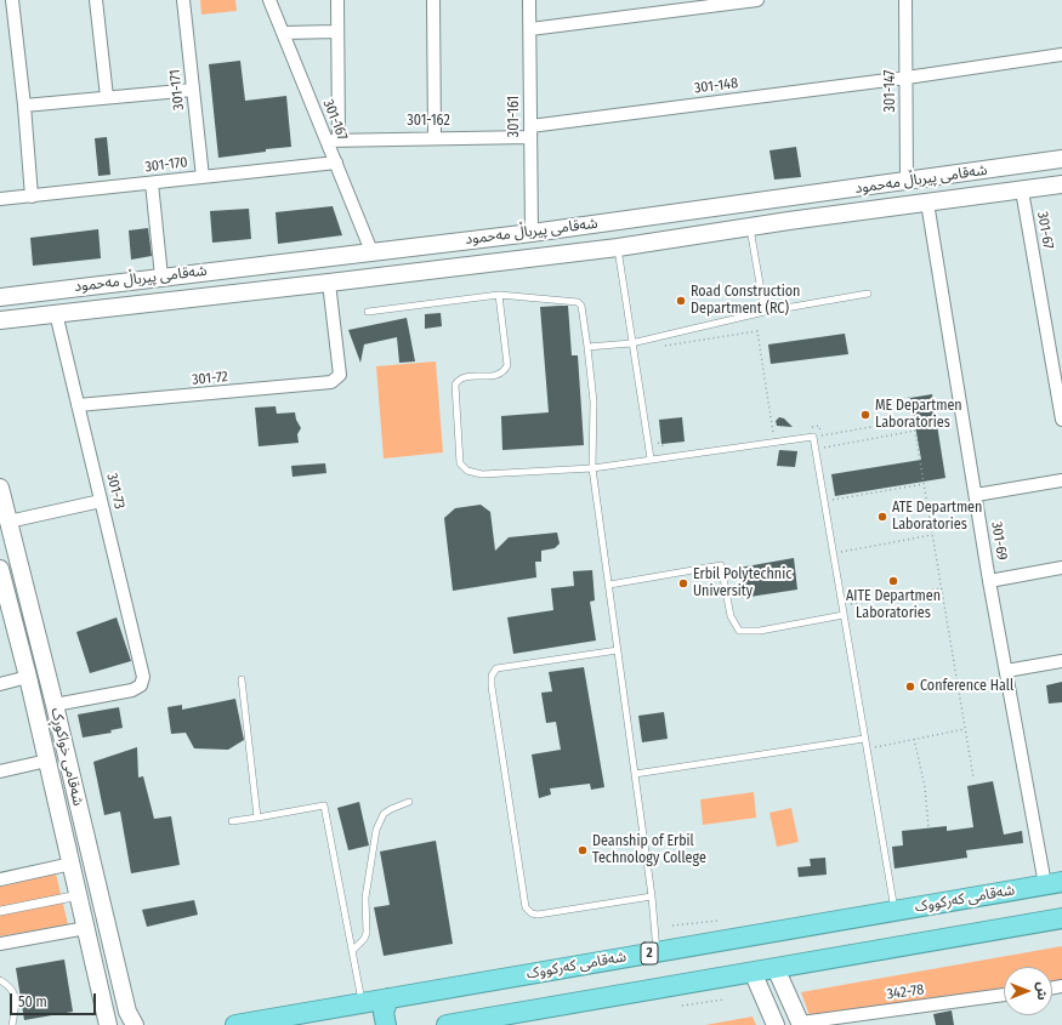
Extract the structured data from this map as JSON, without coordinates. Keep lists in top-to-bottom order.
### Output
{
  "streets": {
    "highway": ["شەقامی کەرکووک", "2"],
    "main road": ["شەقامی پیرباڵ مەحمود", "شەقامی خواکوڕک"],
    "street": [
      "301-148",
      "301-171",
      "301-147",
      "301-161",
      "301-167",
      "301-162",
      "301-170",
      "301-67",
      "301-72",
      "301-73",
      "301-69",
      "342-78"
    ]
  },
  "crossings": [
    ["301-148", "301-147"],
    ["301-148", "301-161"],
    ["301-148", "301-162"],
    ["301-171", "301-170"],
    ["301-147", "شەقامی پیرباڵ مەحمود"],
    ["301-161", "301-162"],
    ["301-161", "شەقامی پیرباڵ مەحمود"],
    ["301-167", "301-162"],
    ["301-167", "301-170"],
    ["301-167", "شەقامی پیرباڵ مەحمود"],
    ["شەقامی پیرباڵ مەحمود", "301-67"],
    ["شەقامی پیرباڵ مەحمود", "301-72"],
    ["شەقامی پیرباڵ مەحمود", "301-73"],
    ["شەقامی پیرباڵ مەحمود", "301-69"],
    ["301-72", "301-73"],
    ["301-73", "شەقامی خواکوڕک"],
    ["301-69", "شەقامی کەرکووک"]
  ],
  "places": [
    "Road Construction Department (RC)",
    "ME Departmen Laboratories",
    "ATE Departmen Laboratories",
    "AITE Departmen Laboratories",
    "Erbil Polytechnic University",
    "Conference Hall",
    "Deanship of Erbil Technology College"
  ],
  "scale_bar": "50 m",
  "north": "right"
}
